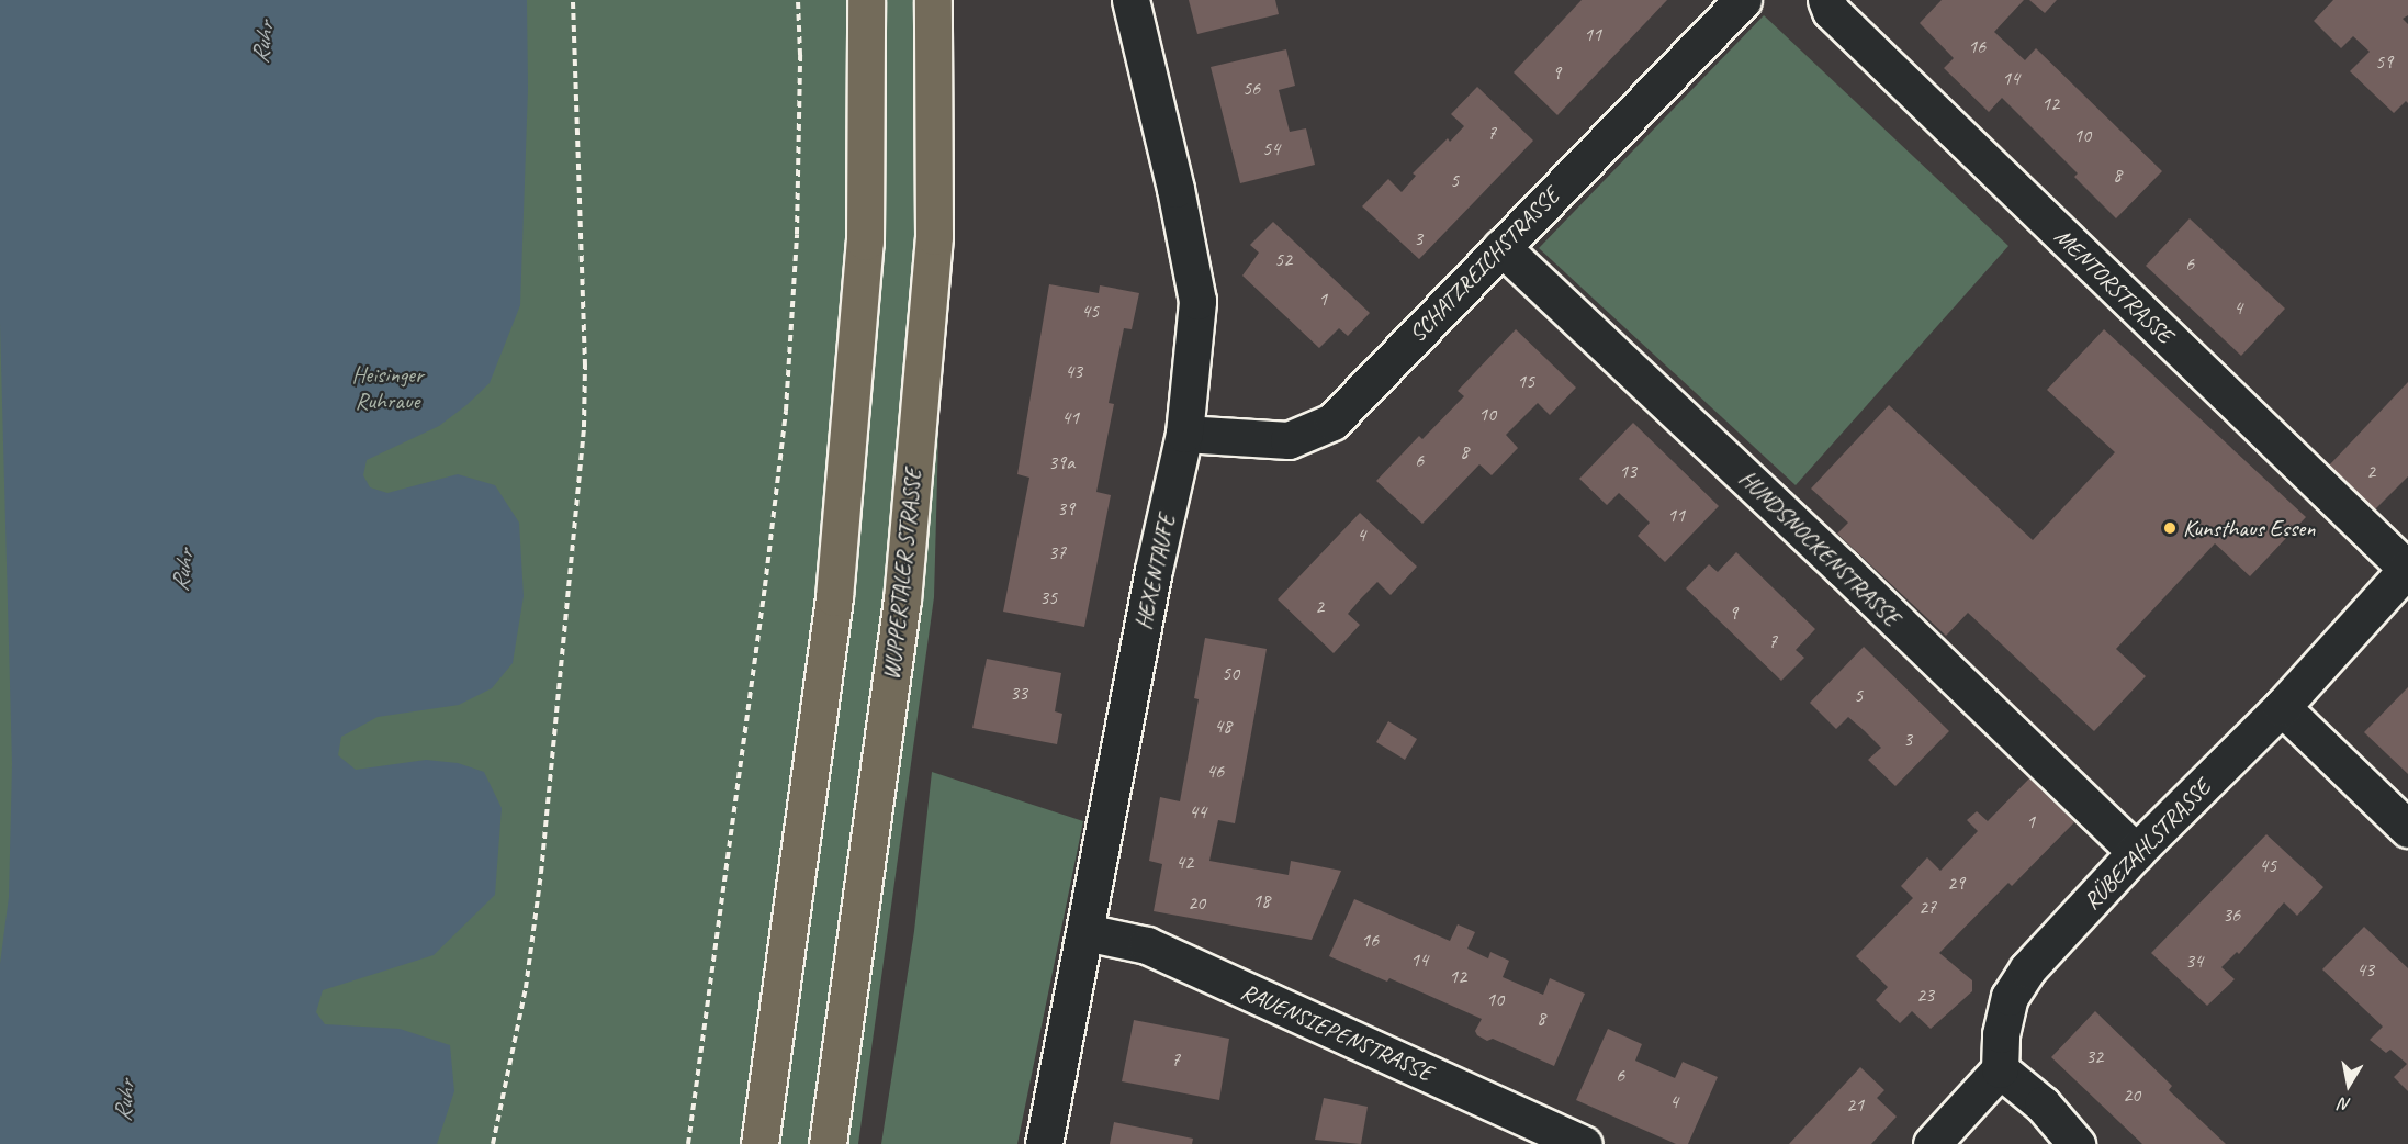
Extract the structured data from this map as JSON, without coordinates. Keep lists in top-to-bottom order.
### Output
{
  "streets": {
    "main road": ["WUPPERTALER STRASSE"],
    "street": [
      "SCHATZREICHSTRASSE",
      "MENTORSTRASSE",
      "HUNDSNOCKENSTRASSE",
      "HEXENTAUFE",
      "RÜBEZAHLSTRASSE",
      "RAUENSIEPENSTRASSE"
    ]
  },
  "crossings": [
    ["SCHATZREICHSTRASSE", "HUNDSNOCKENSTRASSE"],
    ["SCHATZREICHSTRASSE", "HEXENTAUFE"],
    ["MENTORSTRASSE", "RÜBEZAHLSTRASSE"],
    ["HUNDSNOCKENSTRASSE", "RÜBEZAHLSTRASSE"],
    ["HEXENTAUFE", "RAUENSIEPENSTRASSE"]
  ],
  "water": ["Ruhr"],
  "parks": ["Heisinger Ruhraue"],
  "places": ["Kunsthaus Essen"],
  "house_numbers": [
    "11",
    "16",
    "59",
    "9",
    "14",
    "56",
    "12",
    "7",
    "10",
    "54",
    "8",
    "5",
    "3",
    "52",
    "6",
    "1",
    "4",
    "45",
    "43",
    "15",
    "10",
    "41",
    "8",
    "6",
    "39a",
    "13",
    "2",
    "39",
    "11",
    "4",
    "37",
    "35",
    "2",
    "9",
    "7",
    "50",
    "33",
    "5",
    "48",
    "3",
    "46",
    "44",
    "1",
    "42",
    "45",
    "29",
    "18",
    "20",
    "27",
    "36",
    "16",
    "14",
    "34",
    "43",
    "12",
    "23",
    "10",
    "8",
    "32",
    "7",
    "6",
    "20",
    "4",
    "21"
  ],
  "north": "bottom"
}
